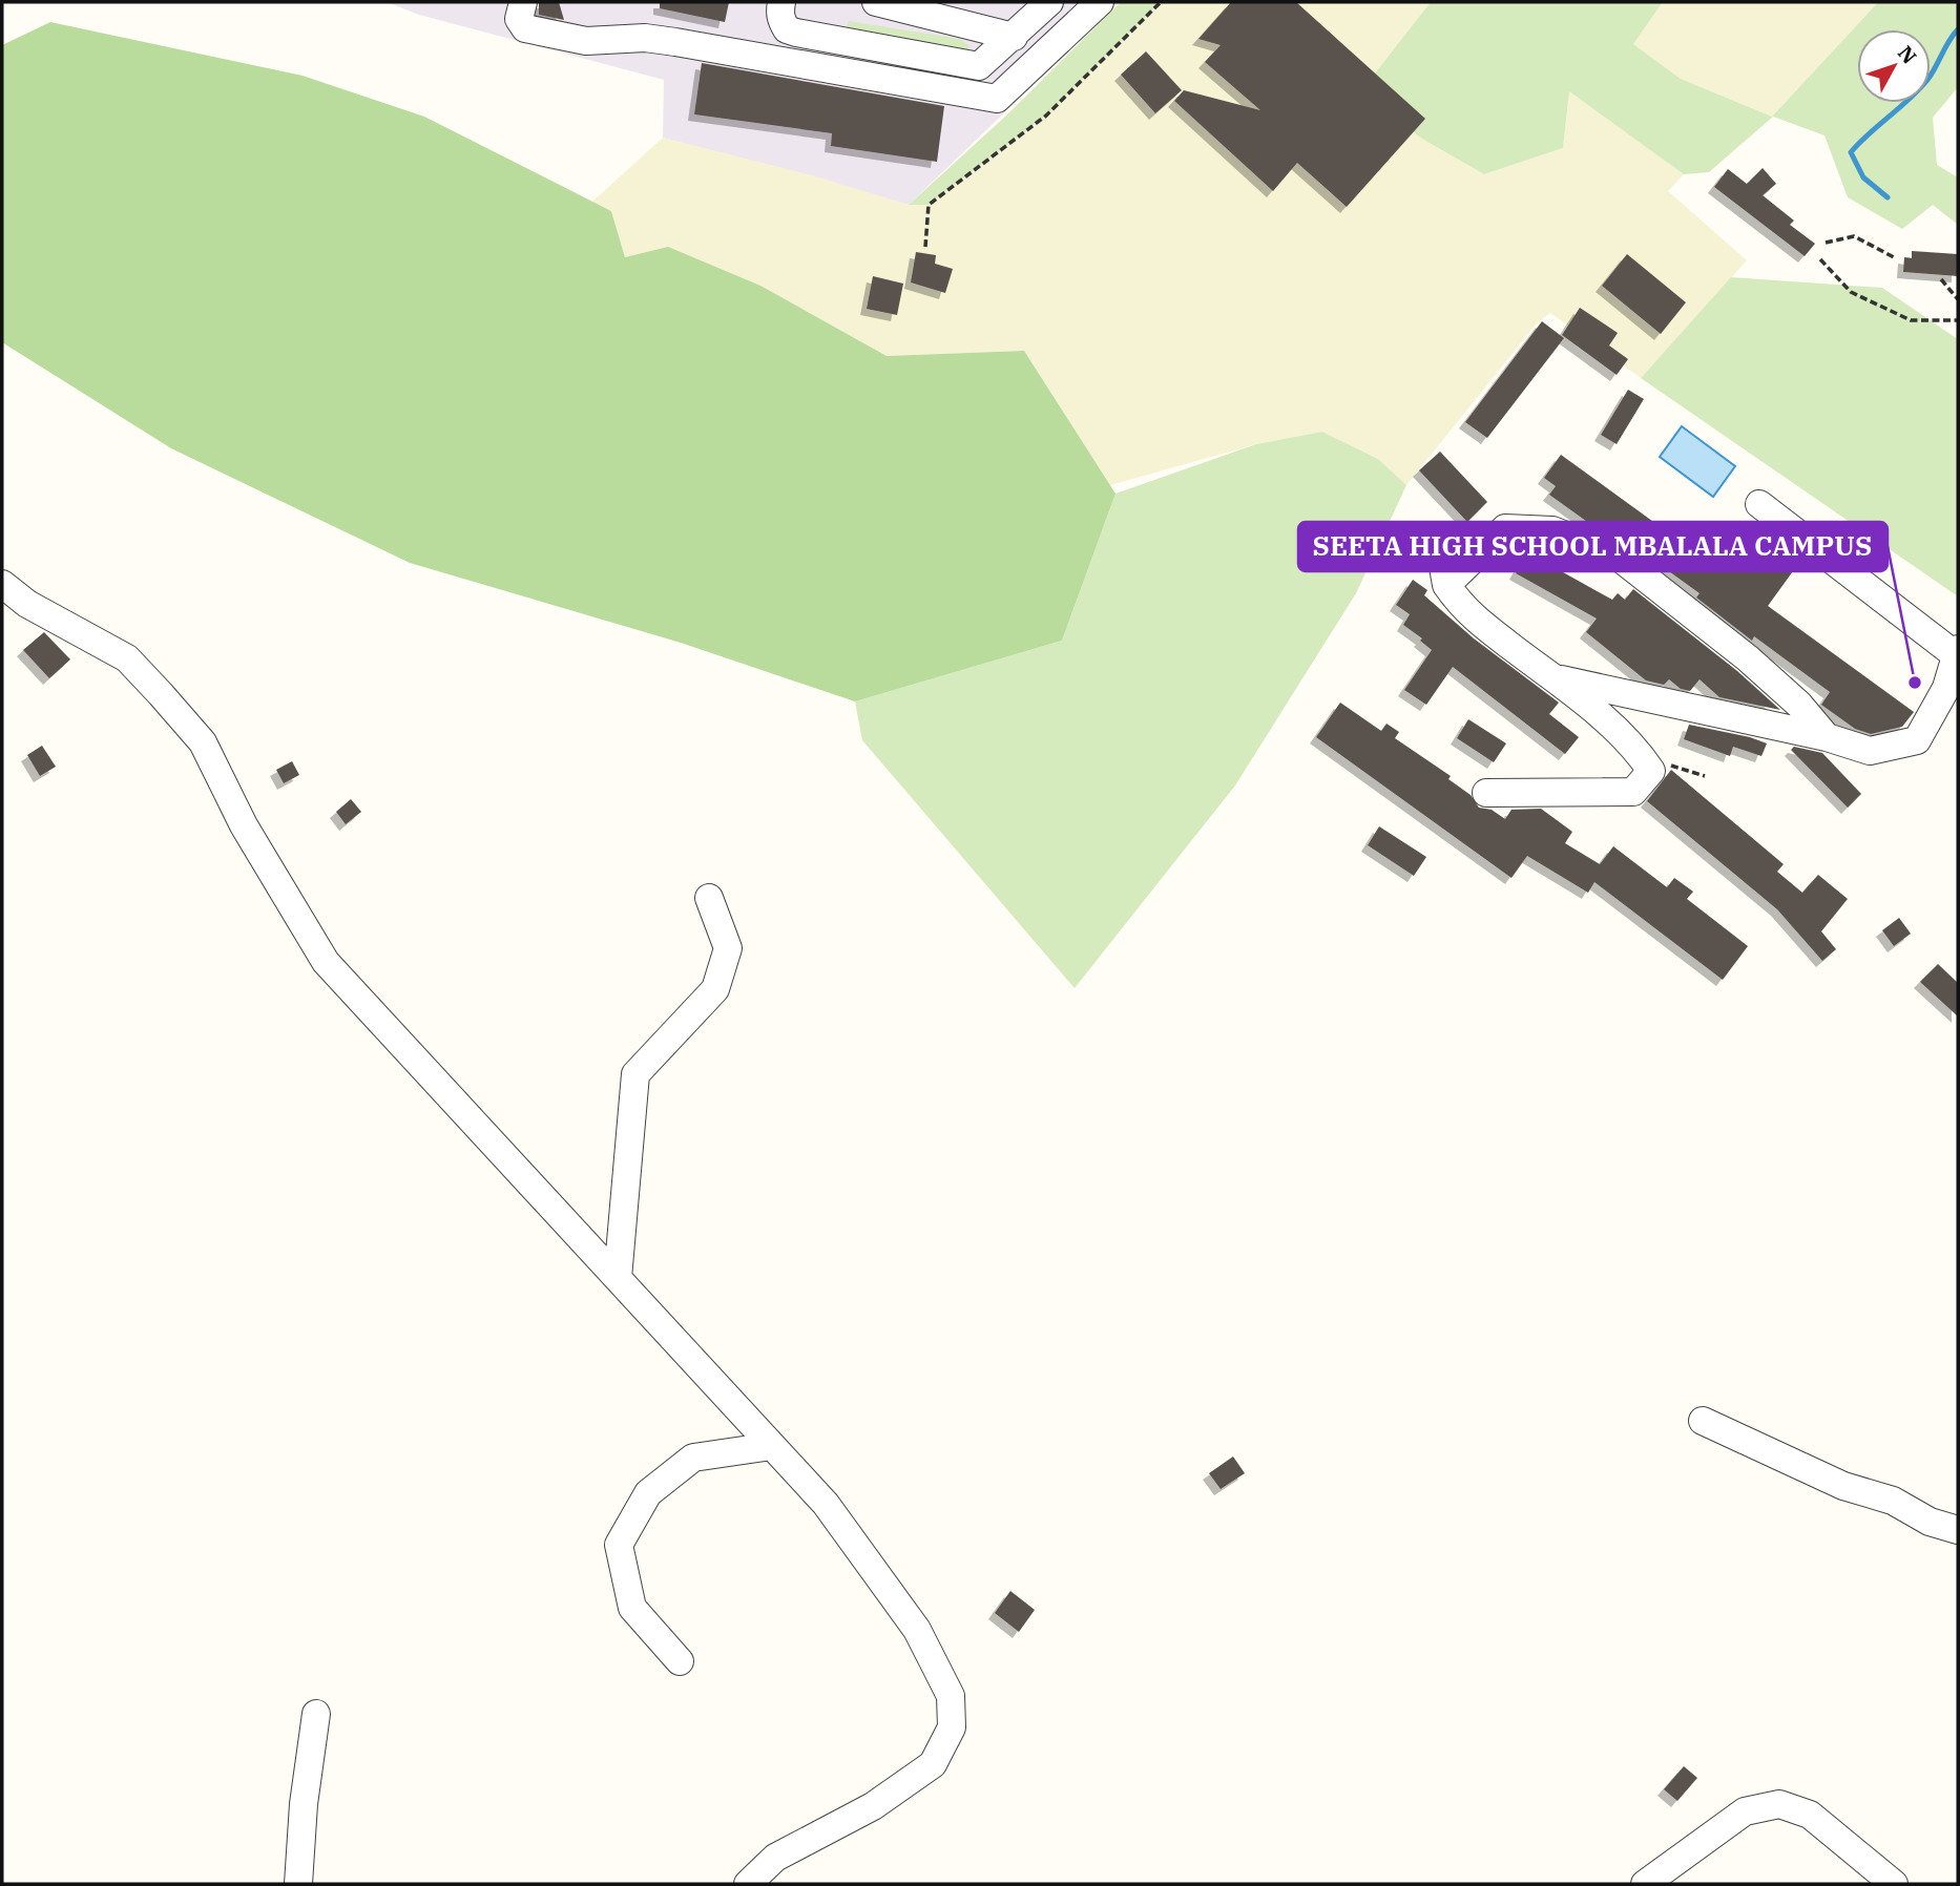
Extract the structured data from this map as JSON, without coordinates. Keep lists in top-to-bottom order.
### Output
{
  "places": ["SEETA HIGH SCHOOL MBALALA CAMPUS"],
  "north": "top right"
}
